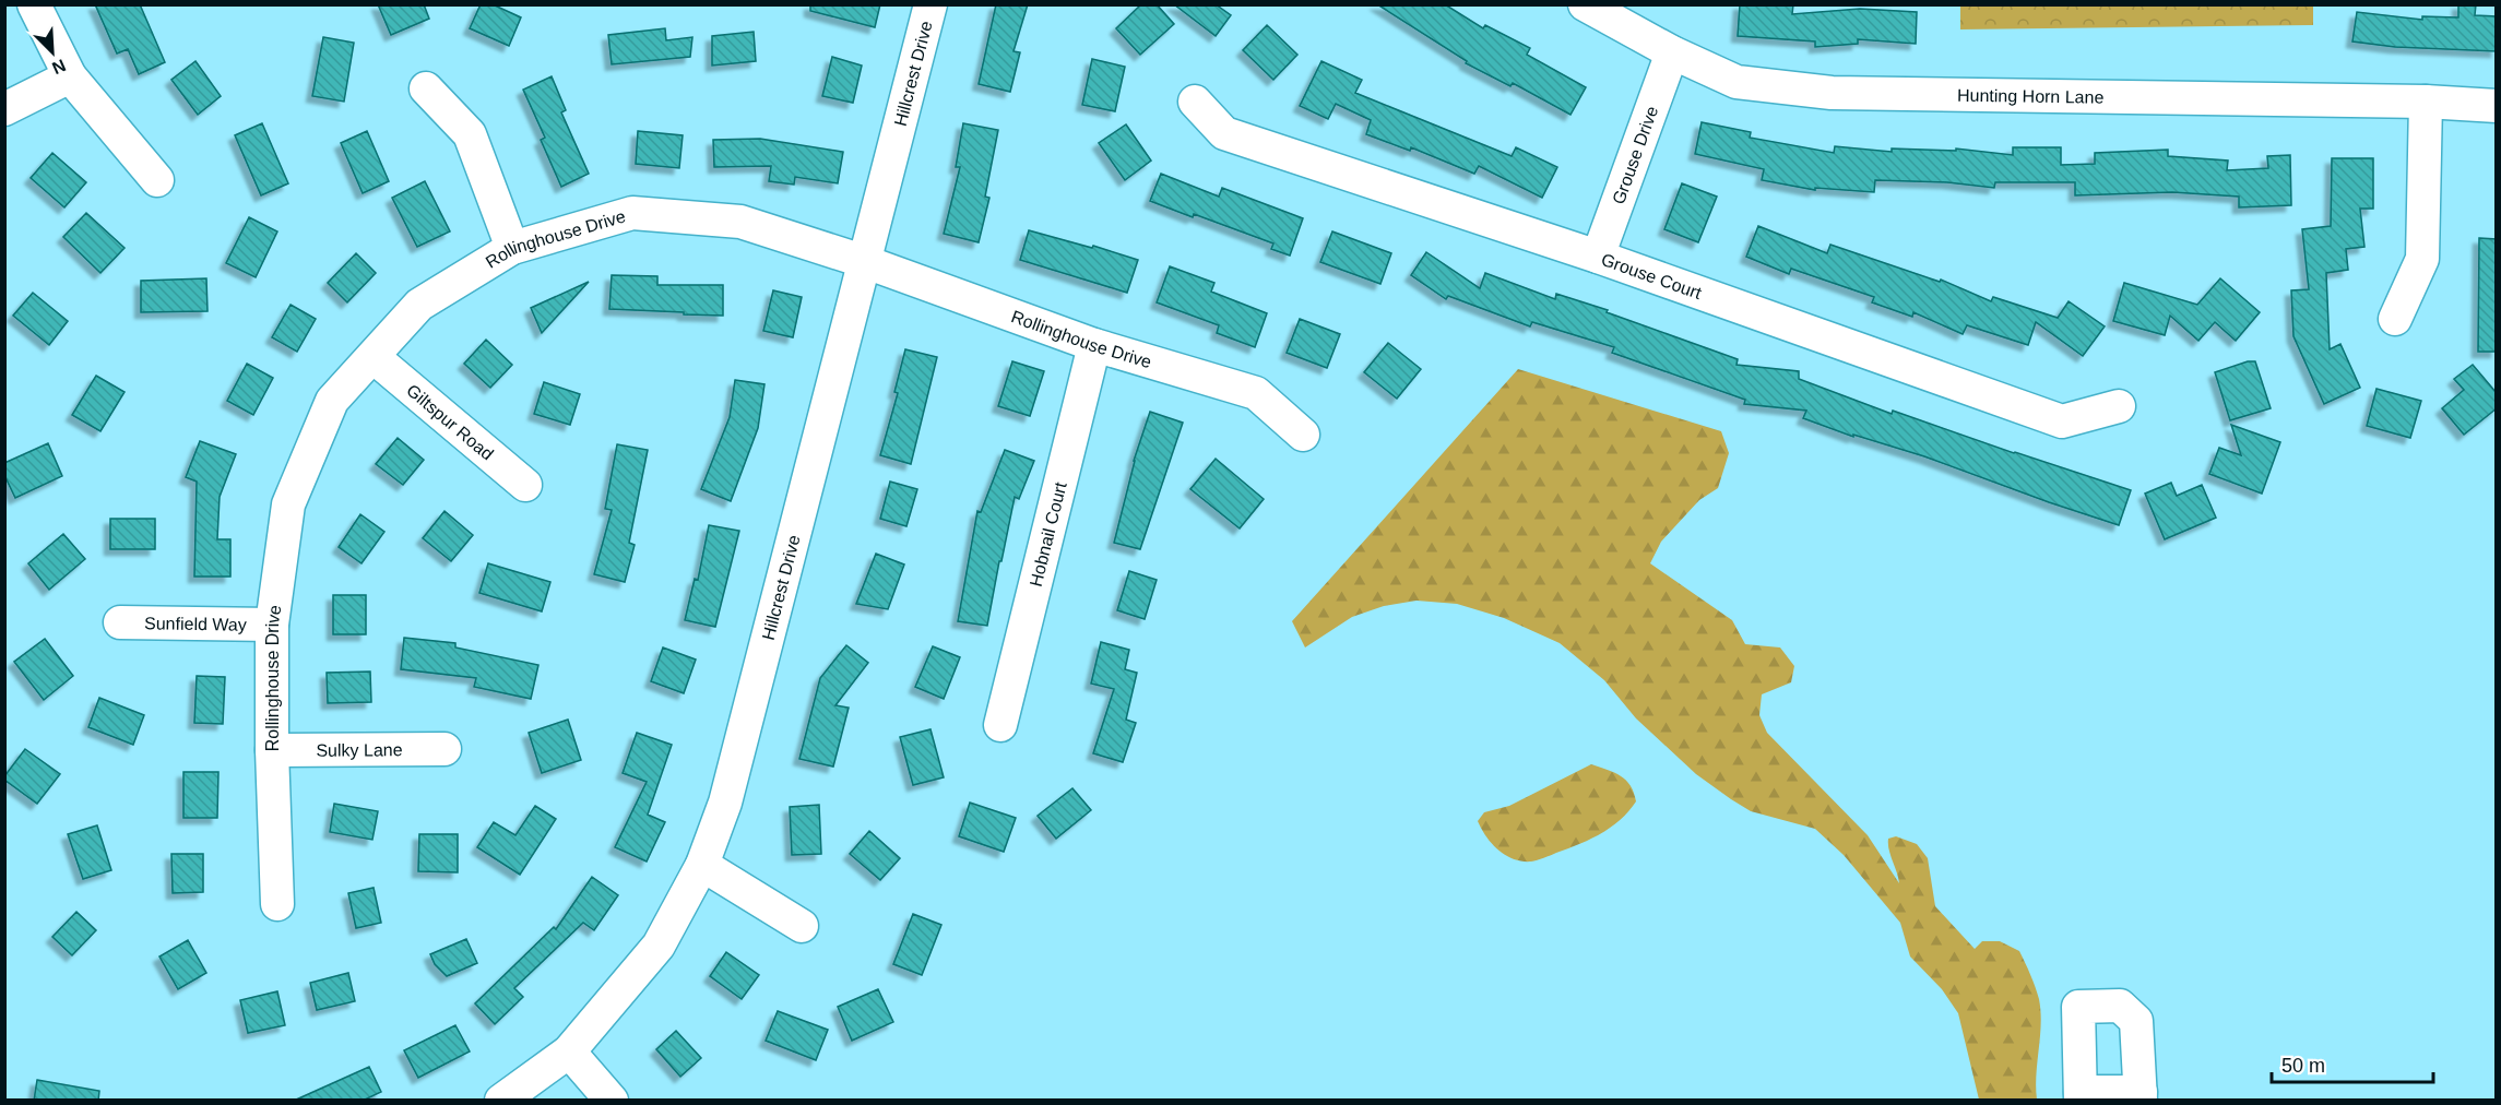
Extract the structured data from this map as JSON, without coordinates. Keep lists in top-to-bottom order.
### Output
{
  "streets": {
    "street": [
      "Hillcrest Drive",
      "Hunting Horn Lane",
      "Grouse Drive",
      "Rollinghouse Drive",
      "Grouse Court",
      "Giltspur Road",
      "Hobnail Court",
      "Sunfield Way",
      "Sulky Lane"
    ]
  },
  "crossings": [
    ["Hillcrest Drive", "Rollinghouse Drive"],
    ["Hunting Horn Lane", "Grouse Drive"],
    ["Grouse Drive", "Grouse Court"],
    ["Rollinghouse Drive", "Giltspur Road"],
    ["Rollinghouse Drive", "Hobnail Court"],
    ["Rollinghouse Drive", "Sunfield Way"],
    ["Rollinghouse Drive", "Sulky Lane"]
  ],
  "scale_bar": "50 m",
  "north": "bottom right"
}
